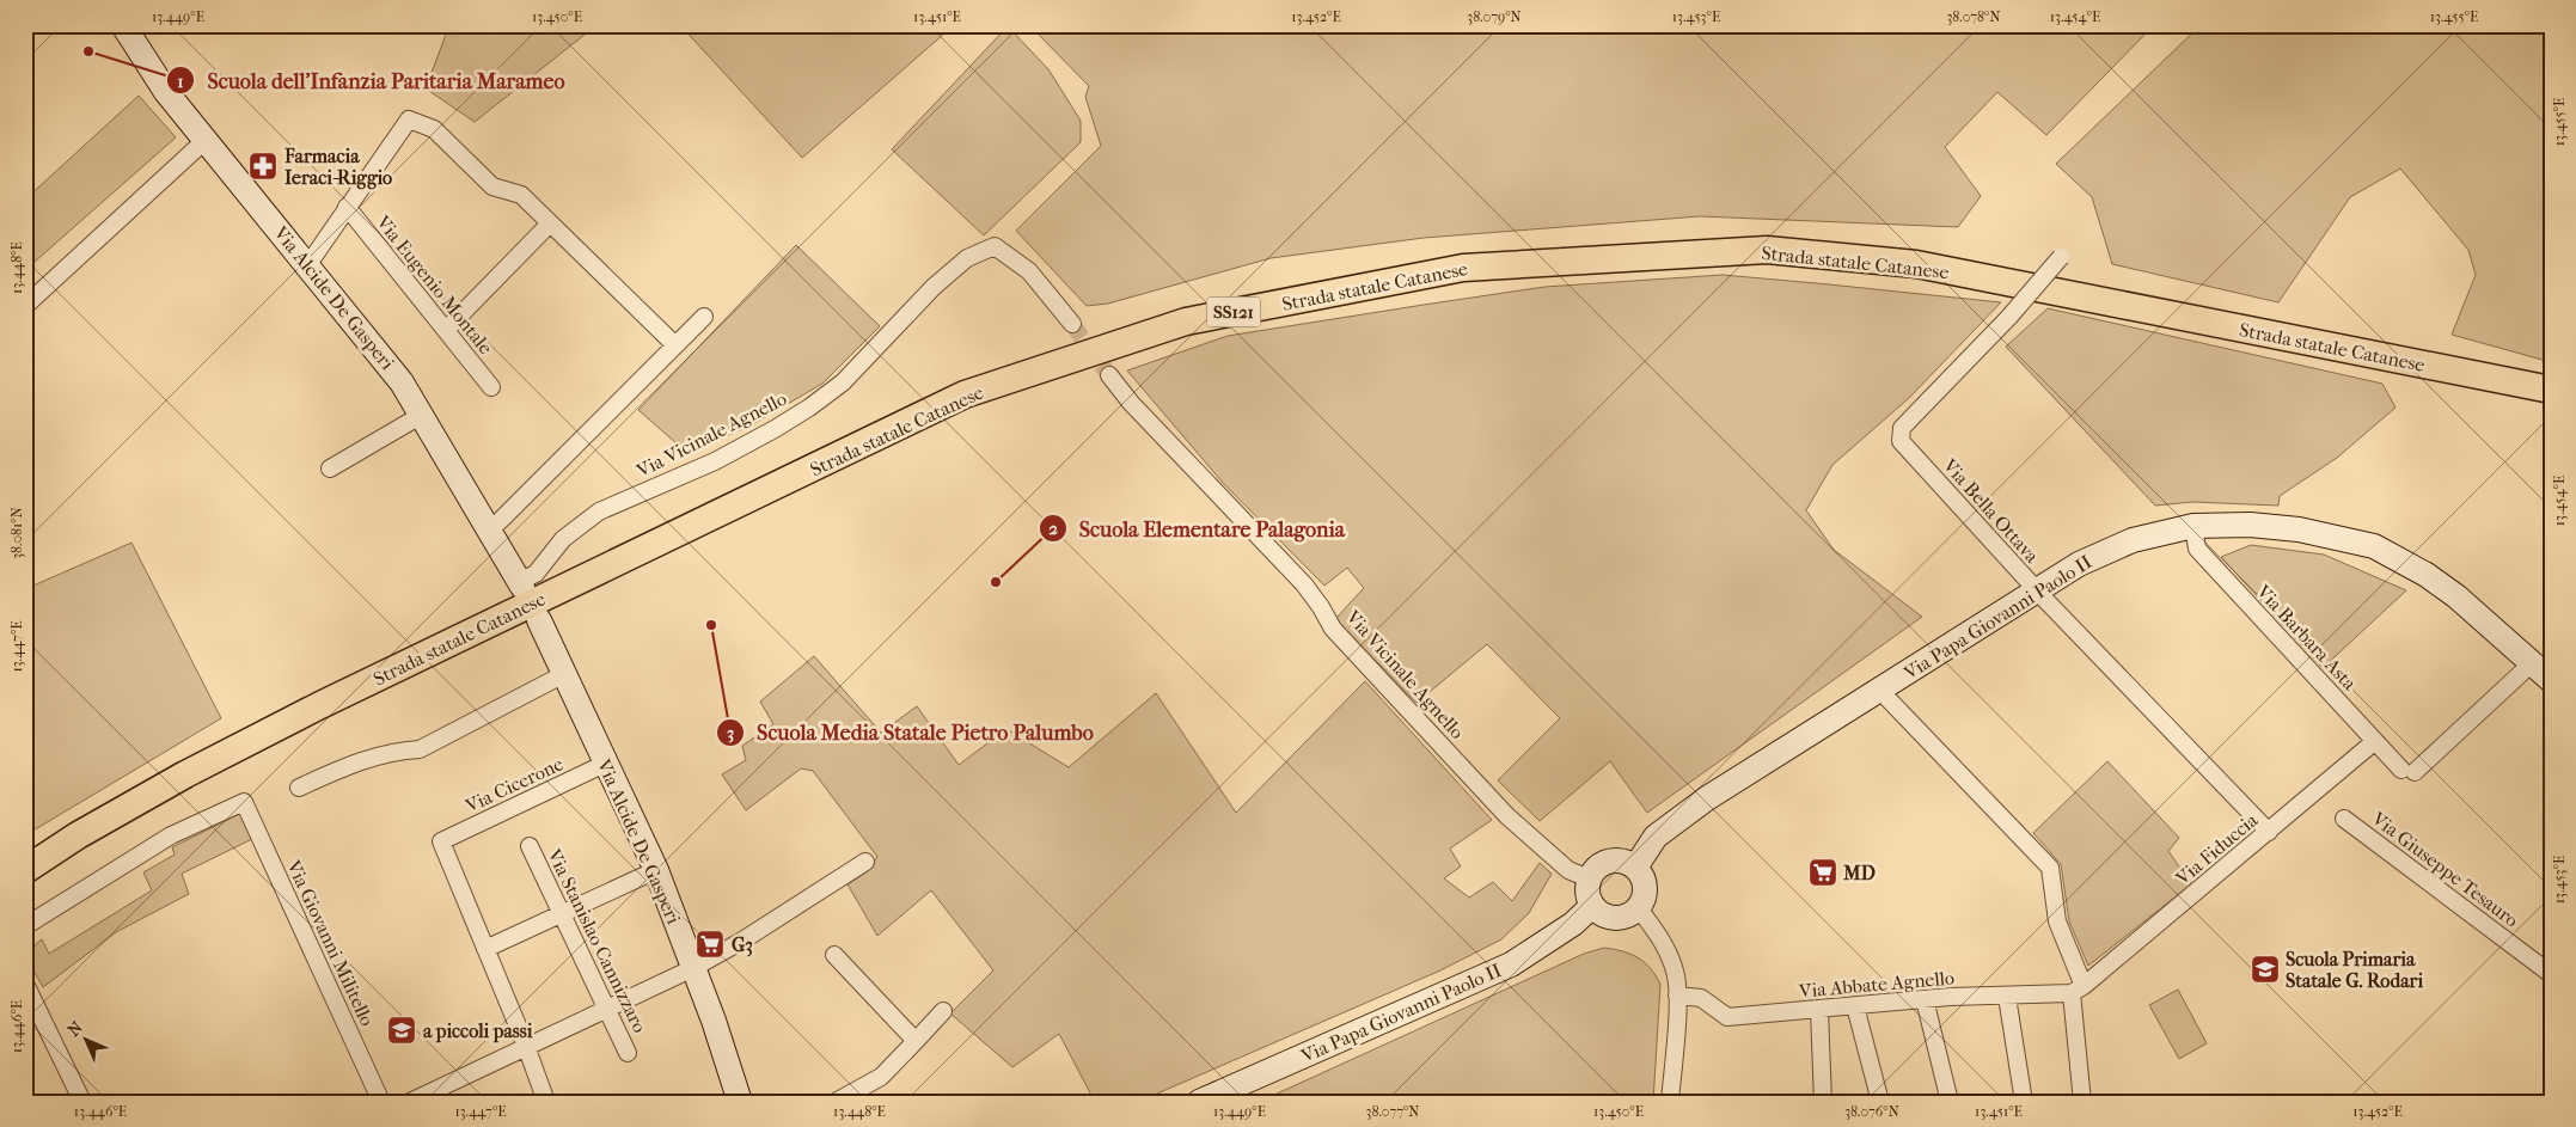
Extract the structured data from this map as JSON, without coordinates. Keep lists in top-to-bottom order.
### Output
{
  "streets": {
    "main road": ["Strada statale Catanese", "SS121"],
    "street": [
      "Via Eugenio Montale",
      "Via Alcide De Gasperi",
      "Via Vicinale Agnello",
      "Via Bella Ottava",
      "Via Papa Giovanni Paolo II",
      "Via Barbara Asta",
      "Via Cicerone",
      "Via Fiduccia",
      "Via Giuseppe Tesauro",
      "Via Stanislao Cannizzaro",
      "Via Giovanni Militello",
      "Via Abbate Agnello"
    ]
  },
  "crossings": [
    ["Via Alcide De Gasperi", "Via Vicinale Agnello"],
    ["Via Alcide De Gasperi", "Via Cicerone"],
    ["Via Vicinale Agnello", "Via Papa Giovanni Paolo II"],
    ["Via Bella Ottava", "Via Papa Giovanni Paolo II"],
    ["Via Bella Ottava", "Via Fiduccia"],
    ["Via Papa Giovanni Paolo II", "Via Barbara Asta"],
    ["Via Barbara Asta", "Via Fiduccia"],
    ["Via Fiduccia", "Via Abbate Agnello"]
  ],
  "places": {
    "other": ["Scuola dell'Infanzia Paritaria Marameo", "Scuola Elementare Palagonia", "Scuola Media Statale Pietro Palumbo"],
    "pharmacy": ["Farmacia Ieraci-Riggio"],
    "supermarket": ["MD", "G3"],
    "school or university": ["Scuola Primaria Statale G. Rodari", "a piccoli passi"]
  },
  "north": "top left",
  "coordinates": [
    "13.449°E",
    "13.450°E",
    "13.451°E",
    "13.452°E",
    "38.079°N",
    "13.453°E",
    "38.078°N",
    "13.454°E",
    "13.455°E",
    "13.448°E",
    "38.081°N",
    "13.447°E",
    "13.446°E",
    "38.077°N",
    "38.076°N"
  ]
}
